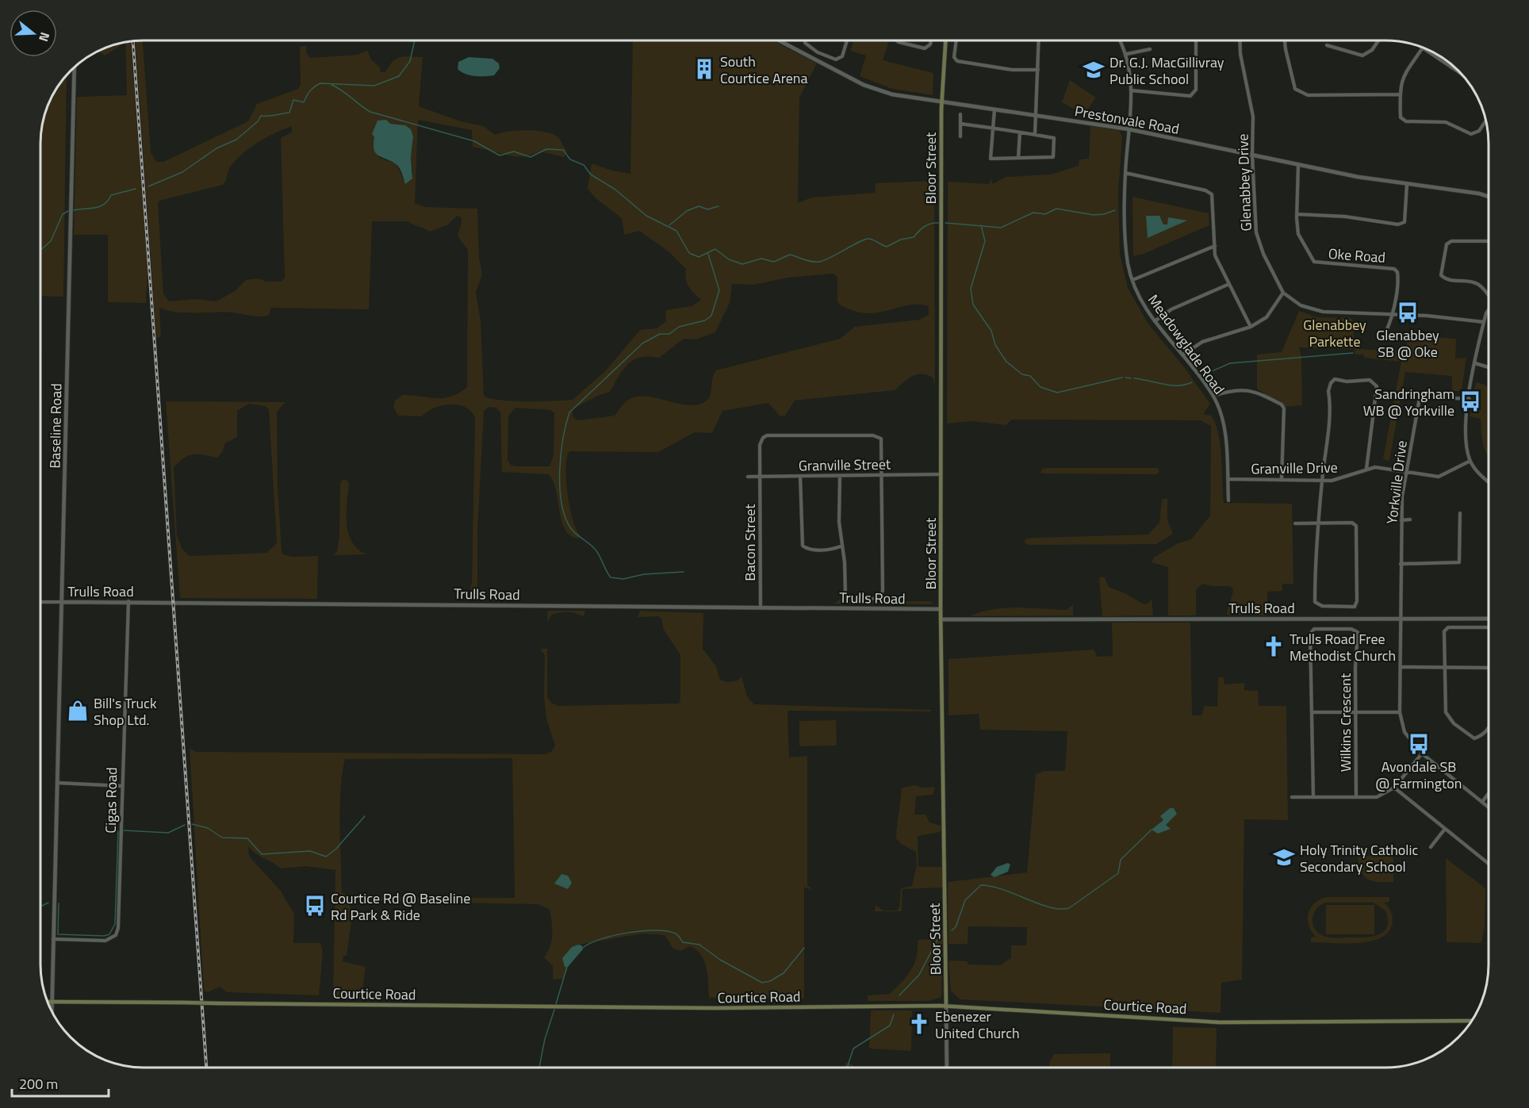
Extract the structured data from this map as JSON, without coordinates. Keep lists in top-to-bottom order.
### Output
{
  "streets": {
    "main road": ["Bloor Street", "Courtice Road"],
    "street": [
      "Prestonvale Road",
      "Glenabbey Drive",
      "Oke Road",
      "Meadowglade Road",
      "Baseline Road",
      "Granville Street",
      "Granville Drive",
      "Yorkville Drive",
      "Bacon Street",
      "Trulls Road",
      "Wilkins Crescent",
      "Cigas Road"
    ]
  },
  "crossings": [
    ["Prestonvale Road", "Bloor Street"],
    ["Prestonvale Road", "Glenabbey Drive"],
    ["Prestonvale Road", "Oke Road"],
    ["Prestonvale Road", "Meadowglade Road"],
    ["Bloor Street", "Granville Street"],
    ["Bloor Street", "Trulls Road"],
    ["Bloor Street", "Courtice Road"],
    ["Glenabbey Drive", "Oke Road"],
    ["Meadowglade Road", "Granville Drive"],
    ["Baseline Road", "Trulls Road"],
    ["Baseline Road", "Cigas Road"],
    ["Baseline Road", "Courtice Road"],
    ["Granville Street", "Bacon Street"],
    ["Granville Drive", "Yorkville Drive"],
    ["Yorkville Drive", "Trulls Road"],
    ["Bacon Street", "Trulls Road"],
    ["Trulls Road", "Cigas Road"]
  ],
  "parks": ["Glenabbey Parkette"],
  "places": {
    "building": ["South Courtice Arena"],
    "school or university": ["Dr. G.J. MacGillivray Public School", "Holy Trinity Catholic Secondary School"],
    "bus stop": [
      "Glenabbey SB @ Oke",
      "Sandringham WB @ Yorkville",
      "Avondale SB @ Farmington",
      "Courtice Rd @ Baseline Rd Park & Ride"
    ],
    "church": ["Trulls Road Free Methodist Church", "Ebenezer United Church"],
    "shop": ["Bill's Truck Shop Ltd."]
  },
  "scale_bar": "200 m",
  "north": "right"
}
